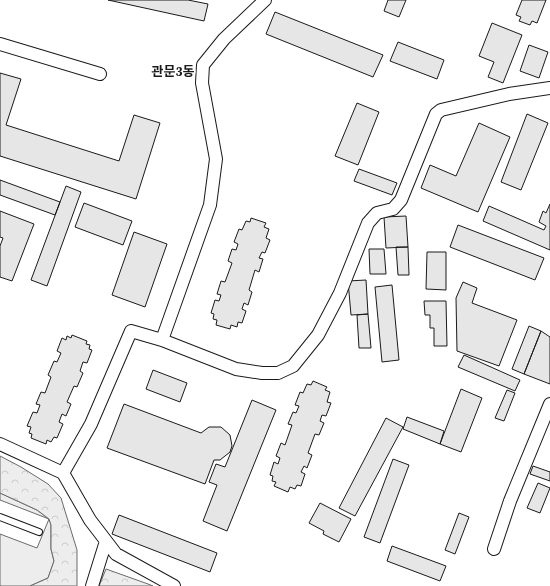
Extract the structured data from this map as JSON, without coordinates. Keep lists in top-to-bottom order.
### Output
{
  "districts": ["관문3동"]
}
